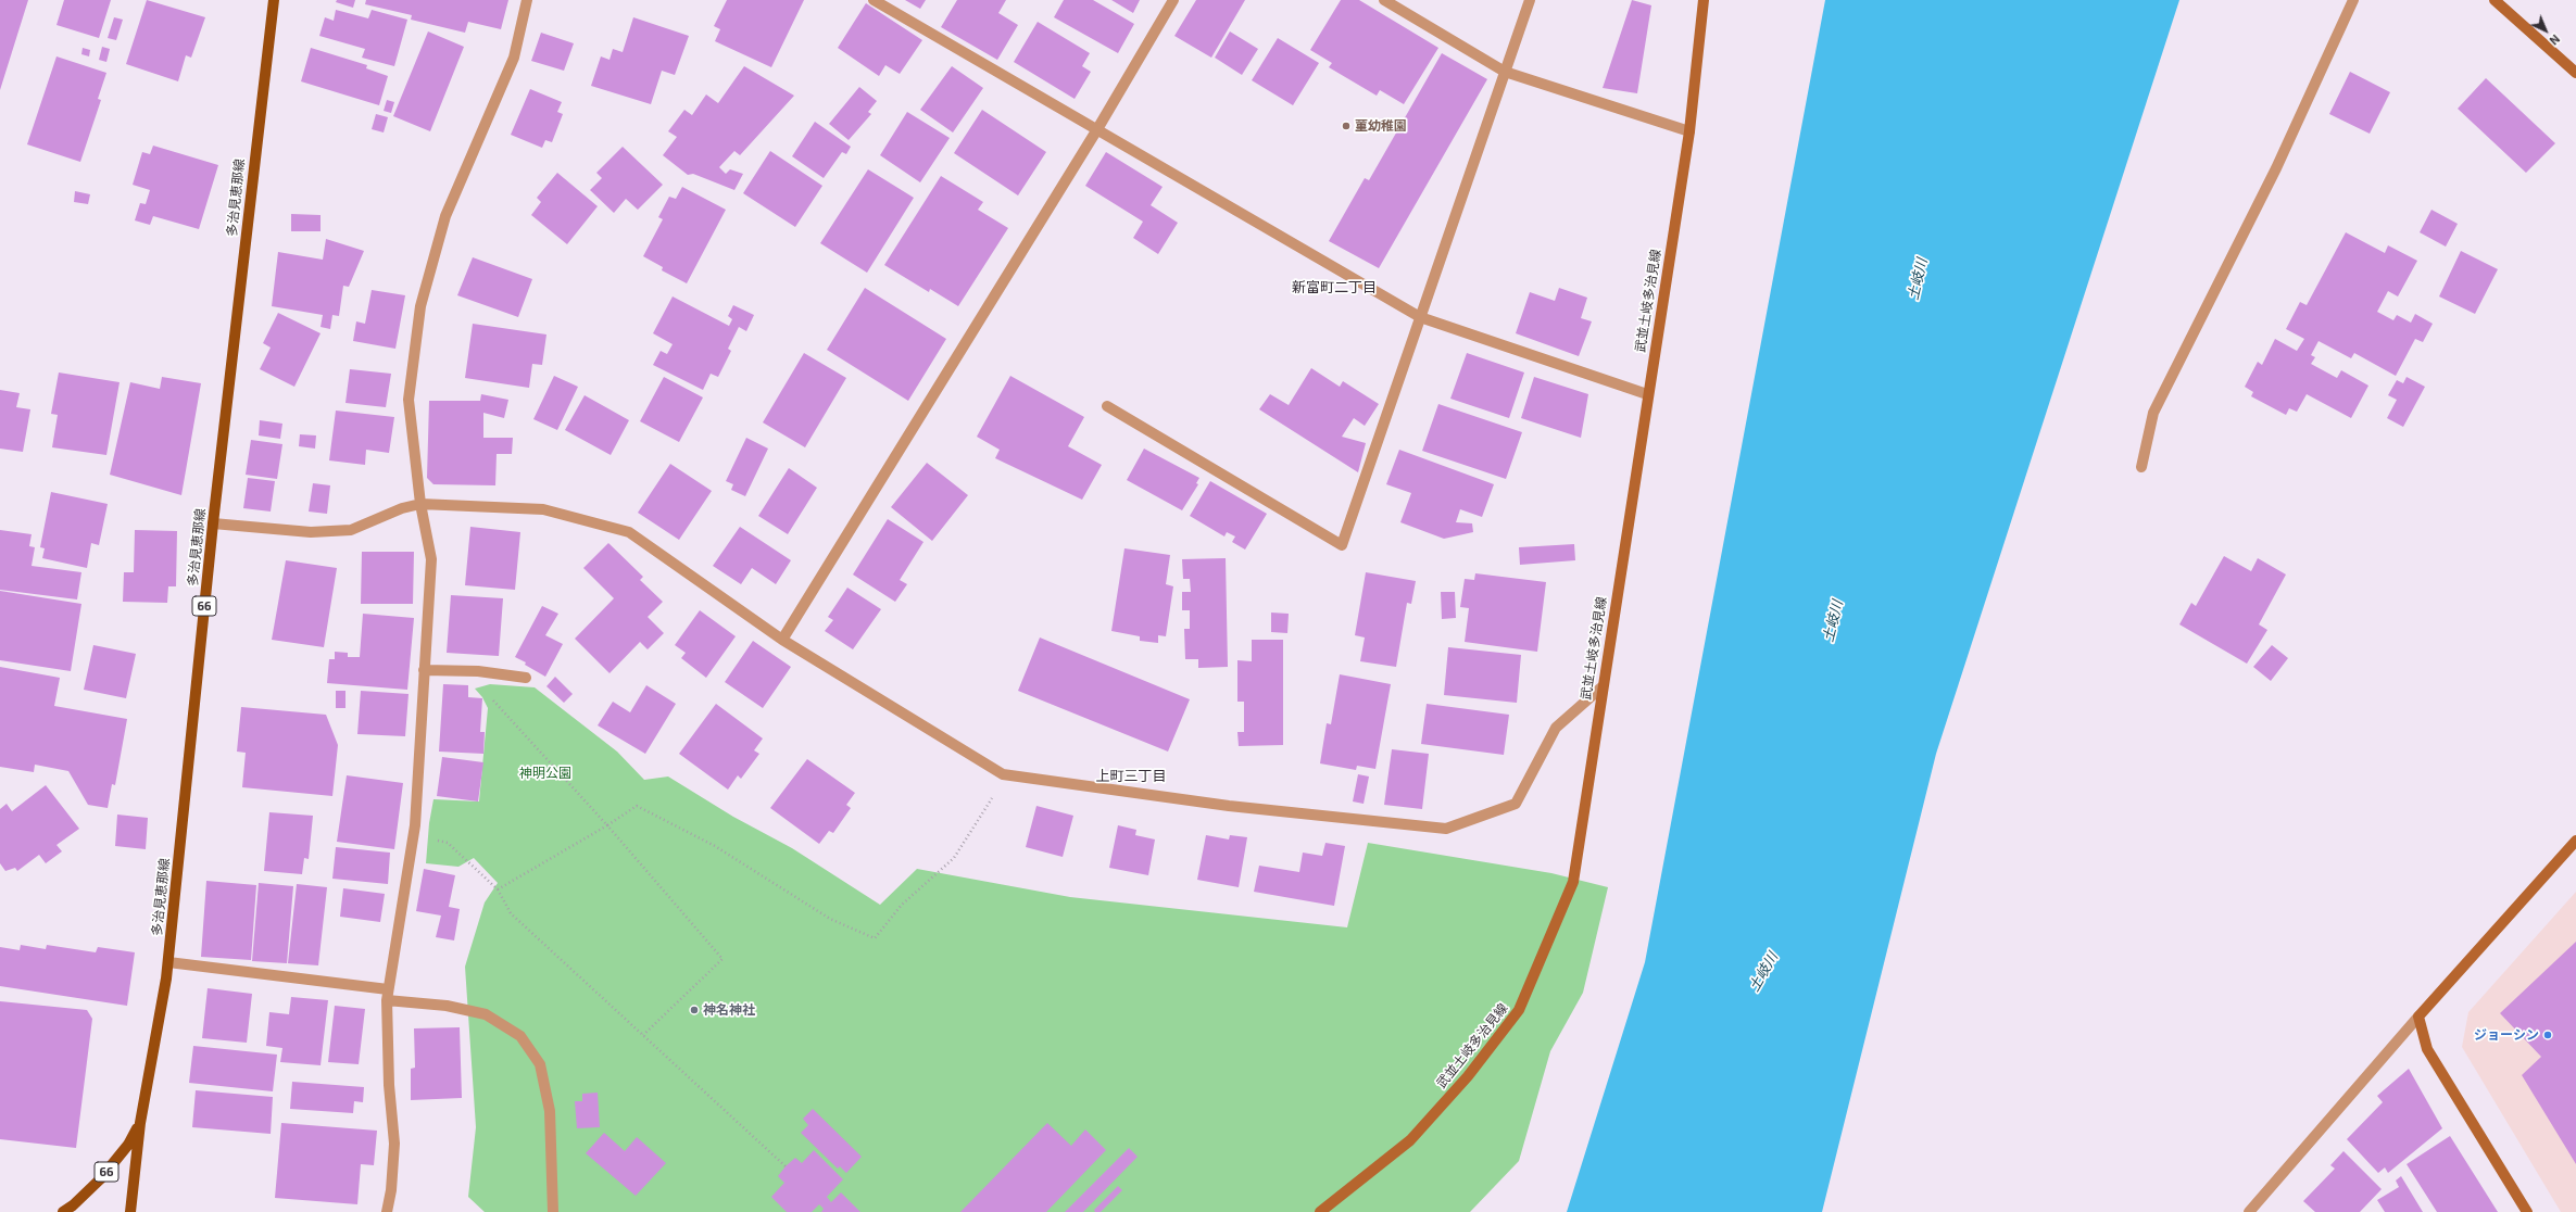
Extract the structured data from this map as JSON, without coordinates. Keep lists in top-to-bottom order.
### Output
{
  "streets": {
    "main road": ["多治見恵那線", "武並土岐多治見線", "66"]
  },
  "districts": ["新富町二丁目", "上町三丁目"],
  "water": ["土岐川"],
  "parks": ["神明公園"],
  "places": ["菫幼稚園", "神名神社", "ジョーシン"],
  "north": "bottom right"
}
